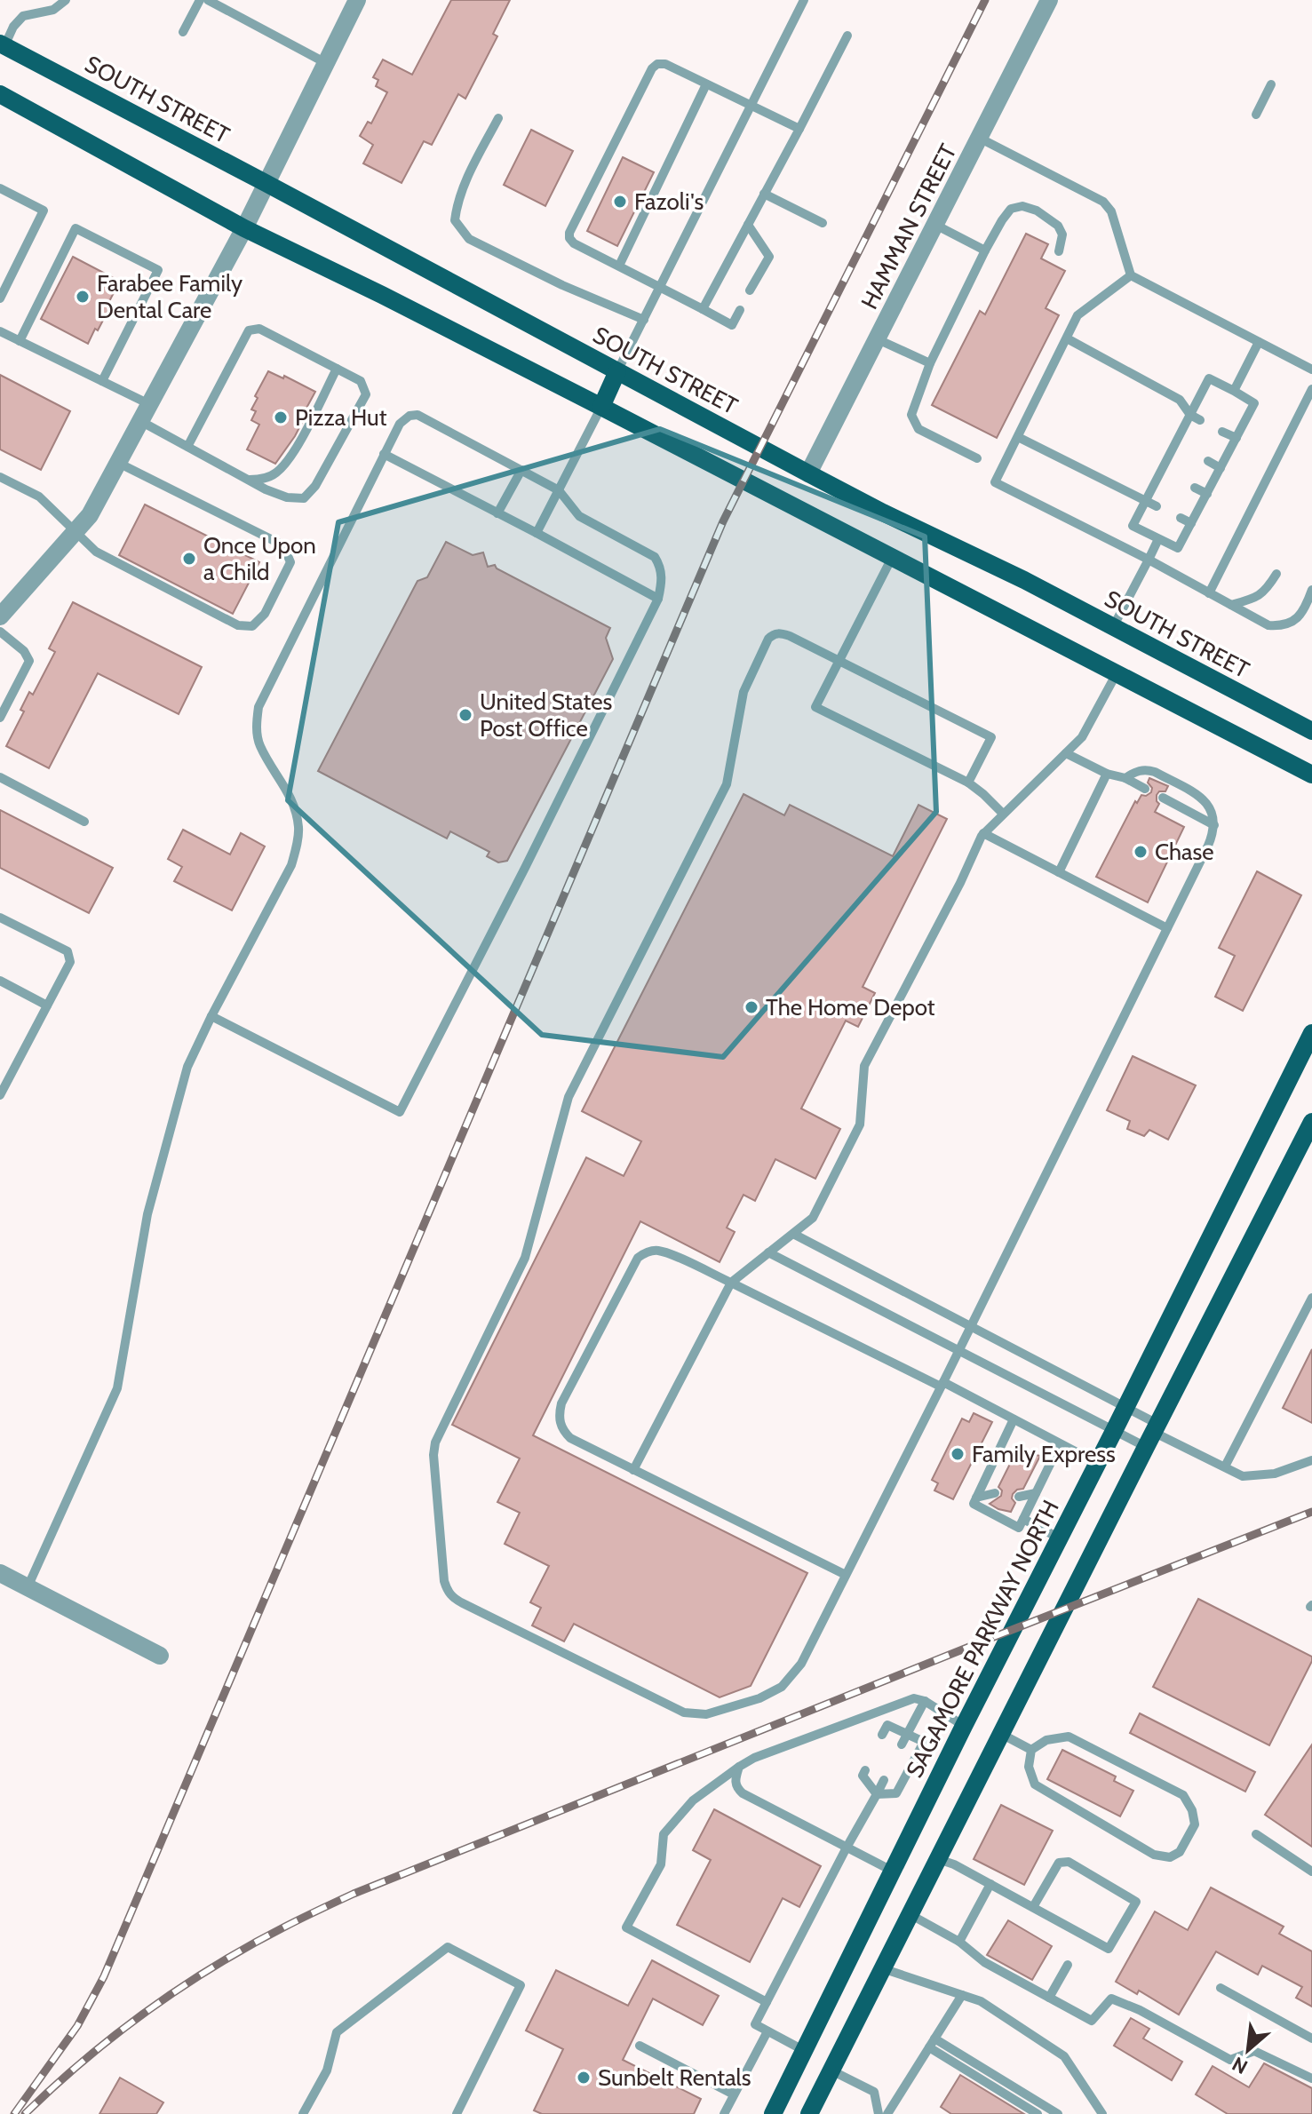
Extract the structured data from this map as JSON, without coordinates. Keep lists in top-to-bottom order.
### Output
{
  "streets": {
    "main road": ["SOUTH STREET", "SAGAMORE PARKWAY NORTH"],
    "street": ["HAMMAN STREET"]
  },
  "crossings": [
    ["SOUTH STREET", "HAMMAN STREET"]
  ],
  "places": [
    "Fazoli's",
    "Farabee Family Dental Care",
    "Pizza Hut",
    "Once Upon a Child",
    "United States Post Office",
    "Chase",
    "The Home Depot",
    "Family Express",
    "Sunbelt Rentals"
  ],
  "north": "bottom left"
}
